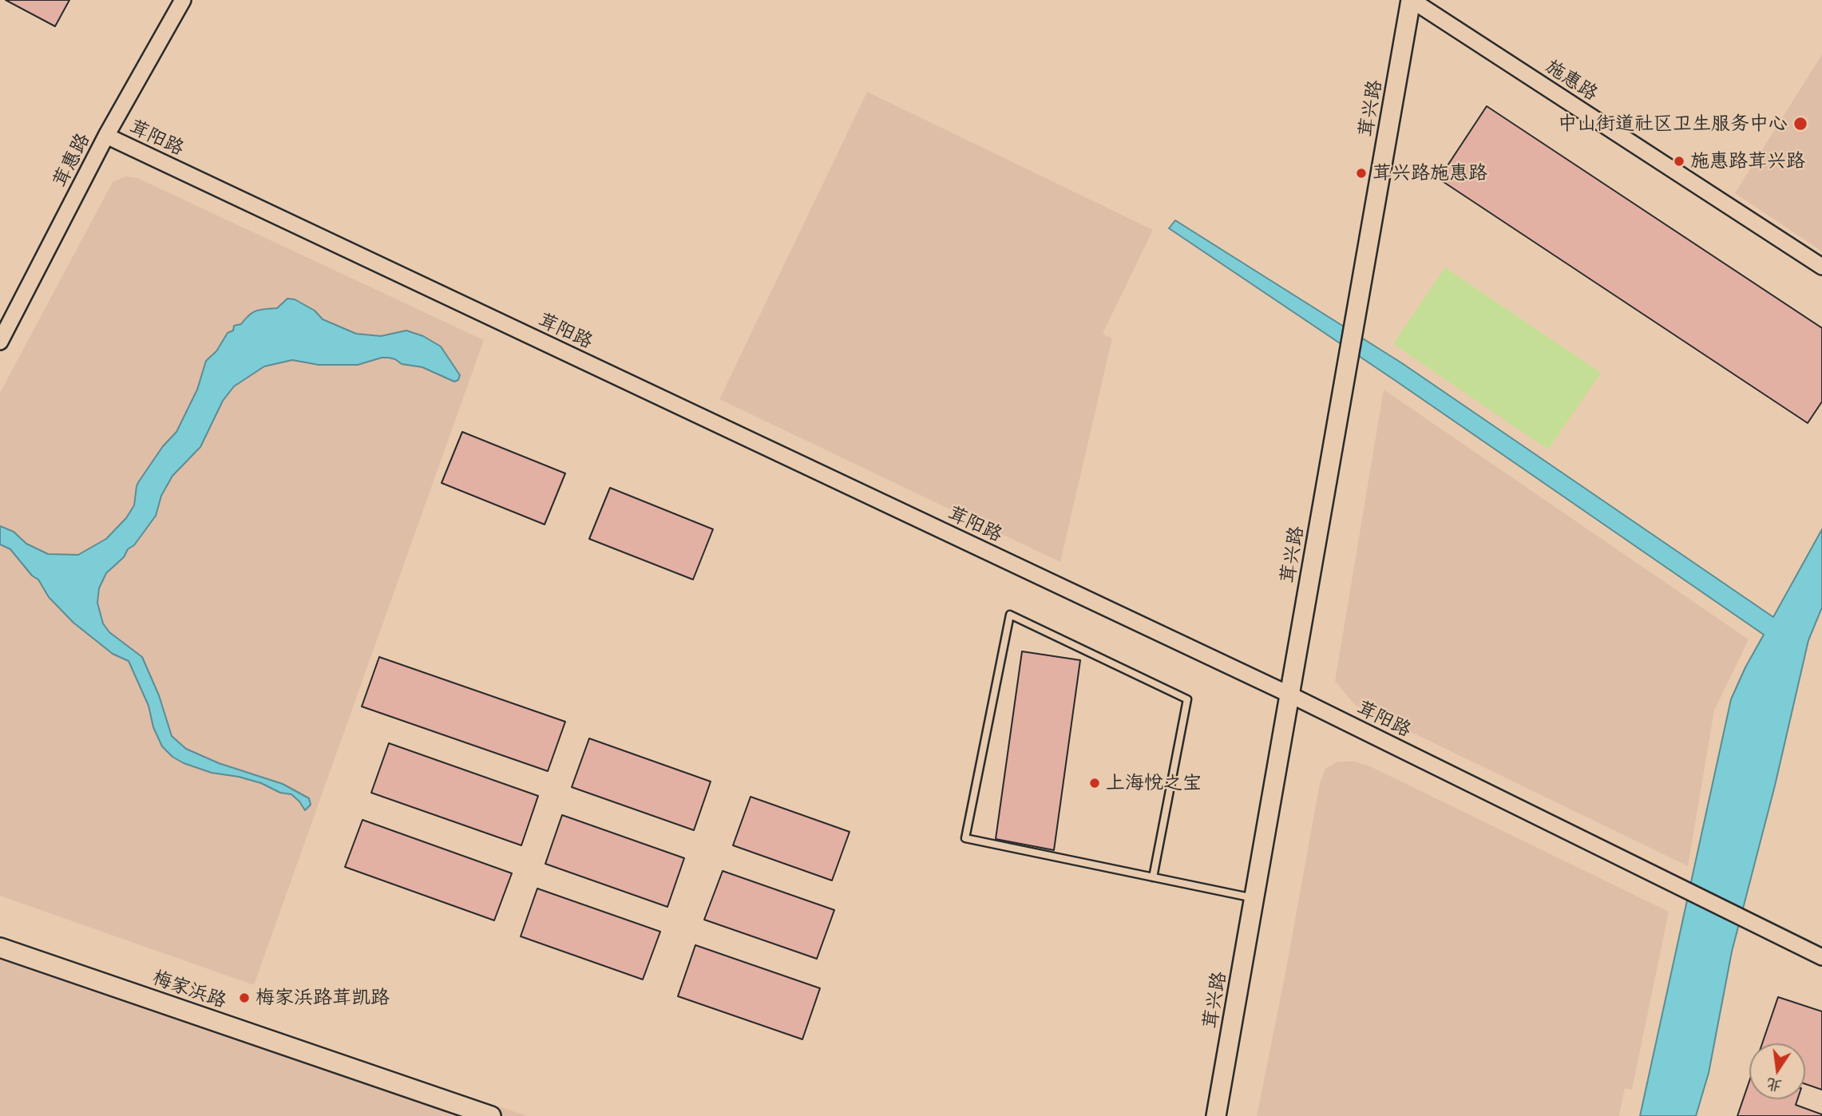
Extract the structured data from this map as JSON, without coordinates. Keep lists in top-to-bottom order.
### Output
{
  "streets": {
    "main road": ["茸兴路", "梅家浜路"],
    "street": ["施惠路", "茸阳路", "茸惠路"]
  },
  "crossings": [
    ["施惠路", "茸兴路"],
    ["茸兴路", "茸阳路"],
    ["茸阳路", "茸惠路"]
  ],
  "places": [
    "中山街道社区卫生服务中心",
    "施惠路茸兴路",
    "茸兴路施惠路",
    "上海悦之宝",
    "梅家浜路茸凯路"
  ],
  "north": "bottom"
}
